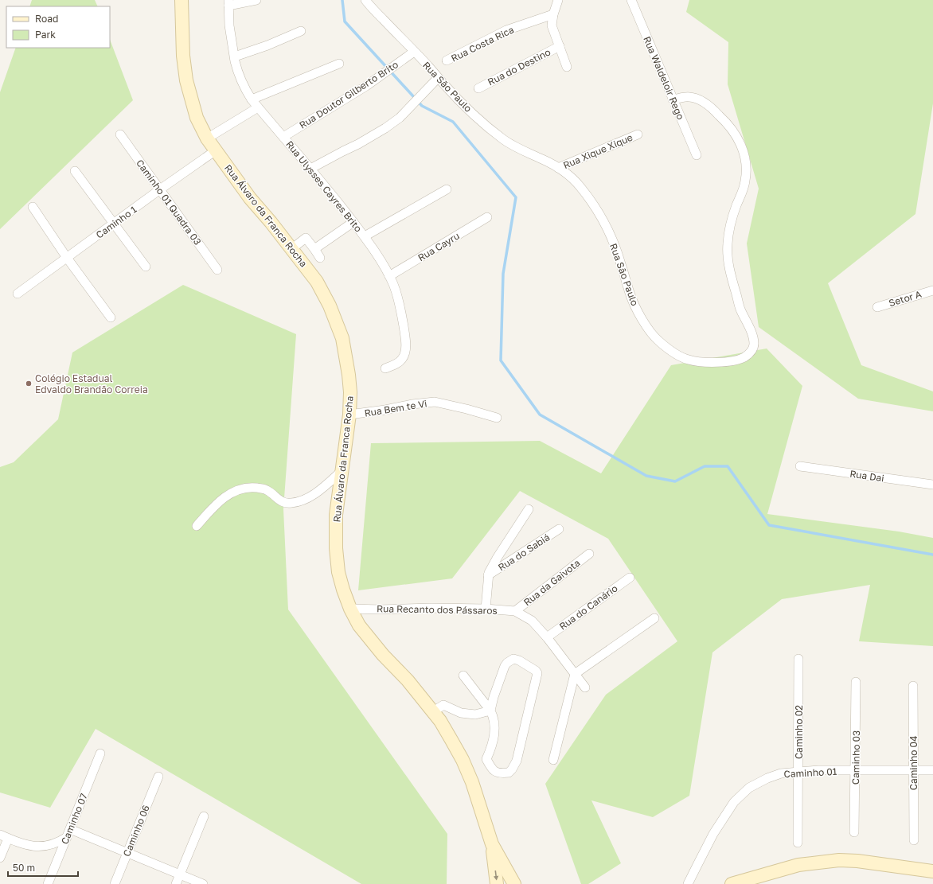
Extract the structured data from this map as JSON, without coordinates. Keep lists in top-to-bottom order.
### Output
{
  "streets": {
    "main road": ["Rua Álvaro da Franca Rocha"],
    "street": [
      "Rua Costa Rica",
      "Rua do Destino",
      "Rua Waldeloir Rego",
      "Rua São Paulo",
      "Rua Doutor Gilberto Brito",
      "Rua Xique Xique",
      "Rua Ulysses Cayres Brito",
      "Caminho 01 Quadra 03",
      "Caminho 1",
      "Rua Cayru",
      "Setor A",
      "Rua Bem te Vi",
      "Rua Dai",
      "Rua do Sabiá",
      "Rua da Gaivota",
      "Rua do Canário",
      "Rua Recanto dos Pássaros",
      "Caminho 02",
      "Caminho 03",
      "Caminho 04",
      "Caminho 01",
      "Caminho 07",
      "Caminho 06"
    ]
  },
  "crossings": [
    ["Rua Waldeloir Rego", "Rua São Paulo"],
    ["Rua São Paulo", "Rua Doutor Gilberto Brito"],
    ["Rua São Paulo", "Rua Xique Xique"],
    ["Rua Doutor Gilberto Brito", "Rua Ulysses Cayres Brito"],
    ["Rua Ulysses Cayres Brito", "Rua Cayru"],
    ["Caminho 01 Quadra 03", "Caminho 1"],
    ["Rua Álvaro da Franca Rocha", "Caminho 1"],
    ["Rua Álvaro da Franca Rocha", "Rua Bem te Vi"],
    ["Rua Álvaro da Franca Rocha", "Rua Recanto dos Pássaros"],
    ["Rua da Gaivota", "Rua Recanto dos Pássaros"],
    ["Rua do Canário", "Rua Recanto dos Pássaros"],
    ["Caminho 02", "Caminho 01"],
    ["Caminho 03", "Caminho 01"],
    ["Caminho 04", "Caminho 01"]
  ],
  "places": ["Colégio Estadual Edvaldo Brandão Correia"],
  "legend": ["Road", "Park"],
  "scale_bar": "50 m"
}
